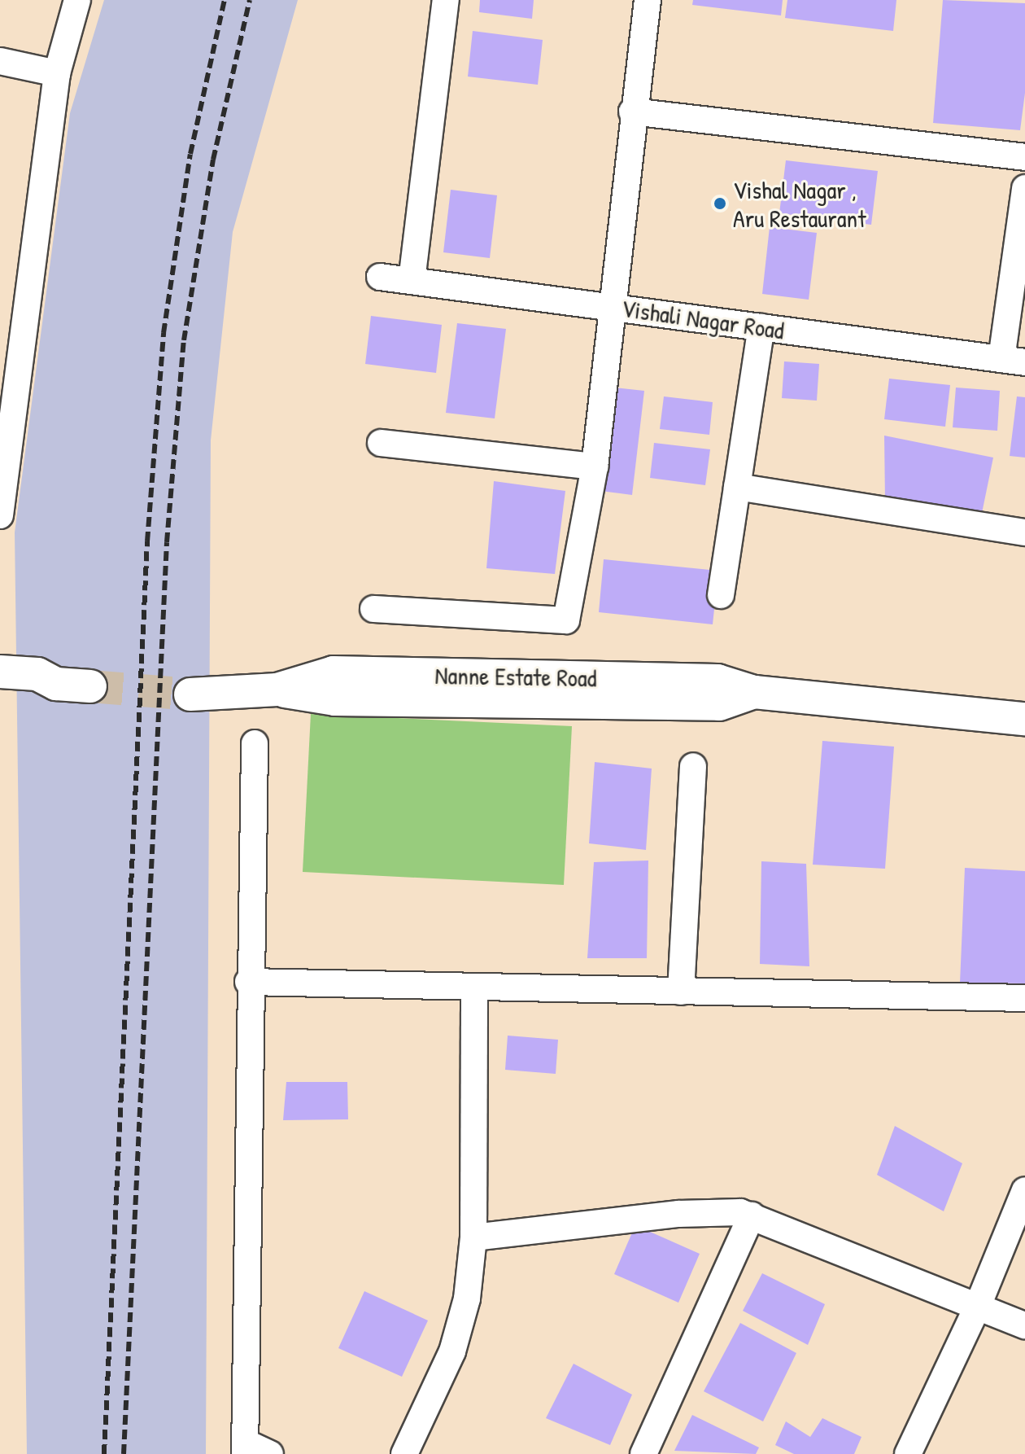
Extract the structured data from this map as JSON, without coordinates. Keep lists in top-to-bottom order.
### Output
{
  "streets": {
    "street": ["Vishali Nagar Road", "Nanne Estate Road"]
  },
  "places": ["Vishal Nagar , Aru Restaurant"]
}
